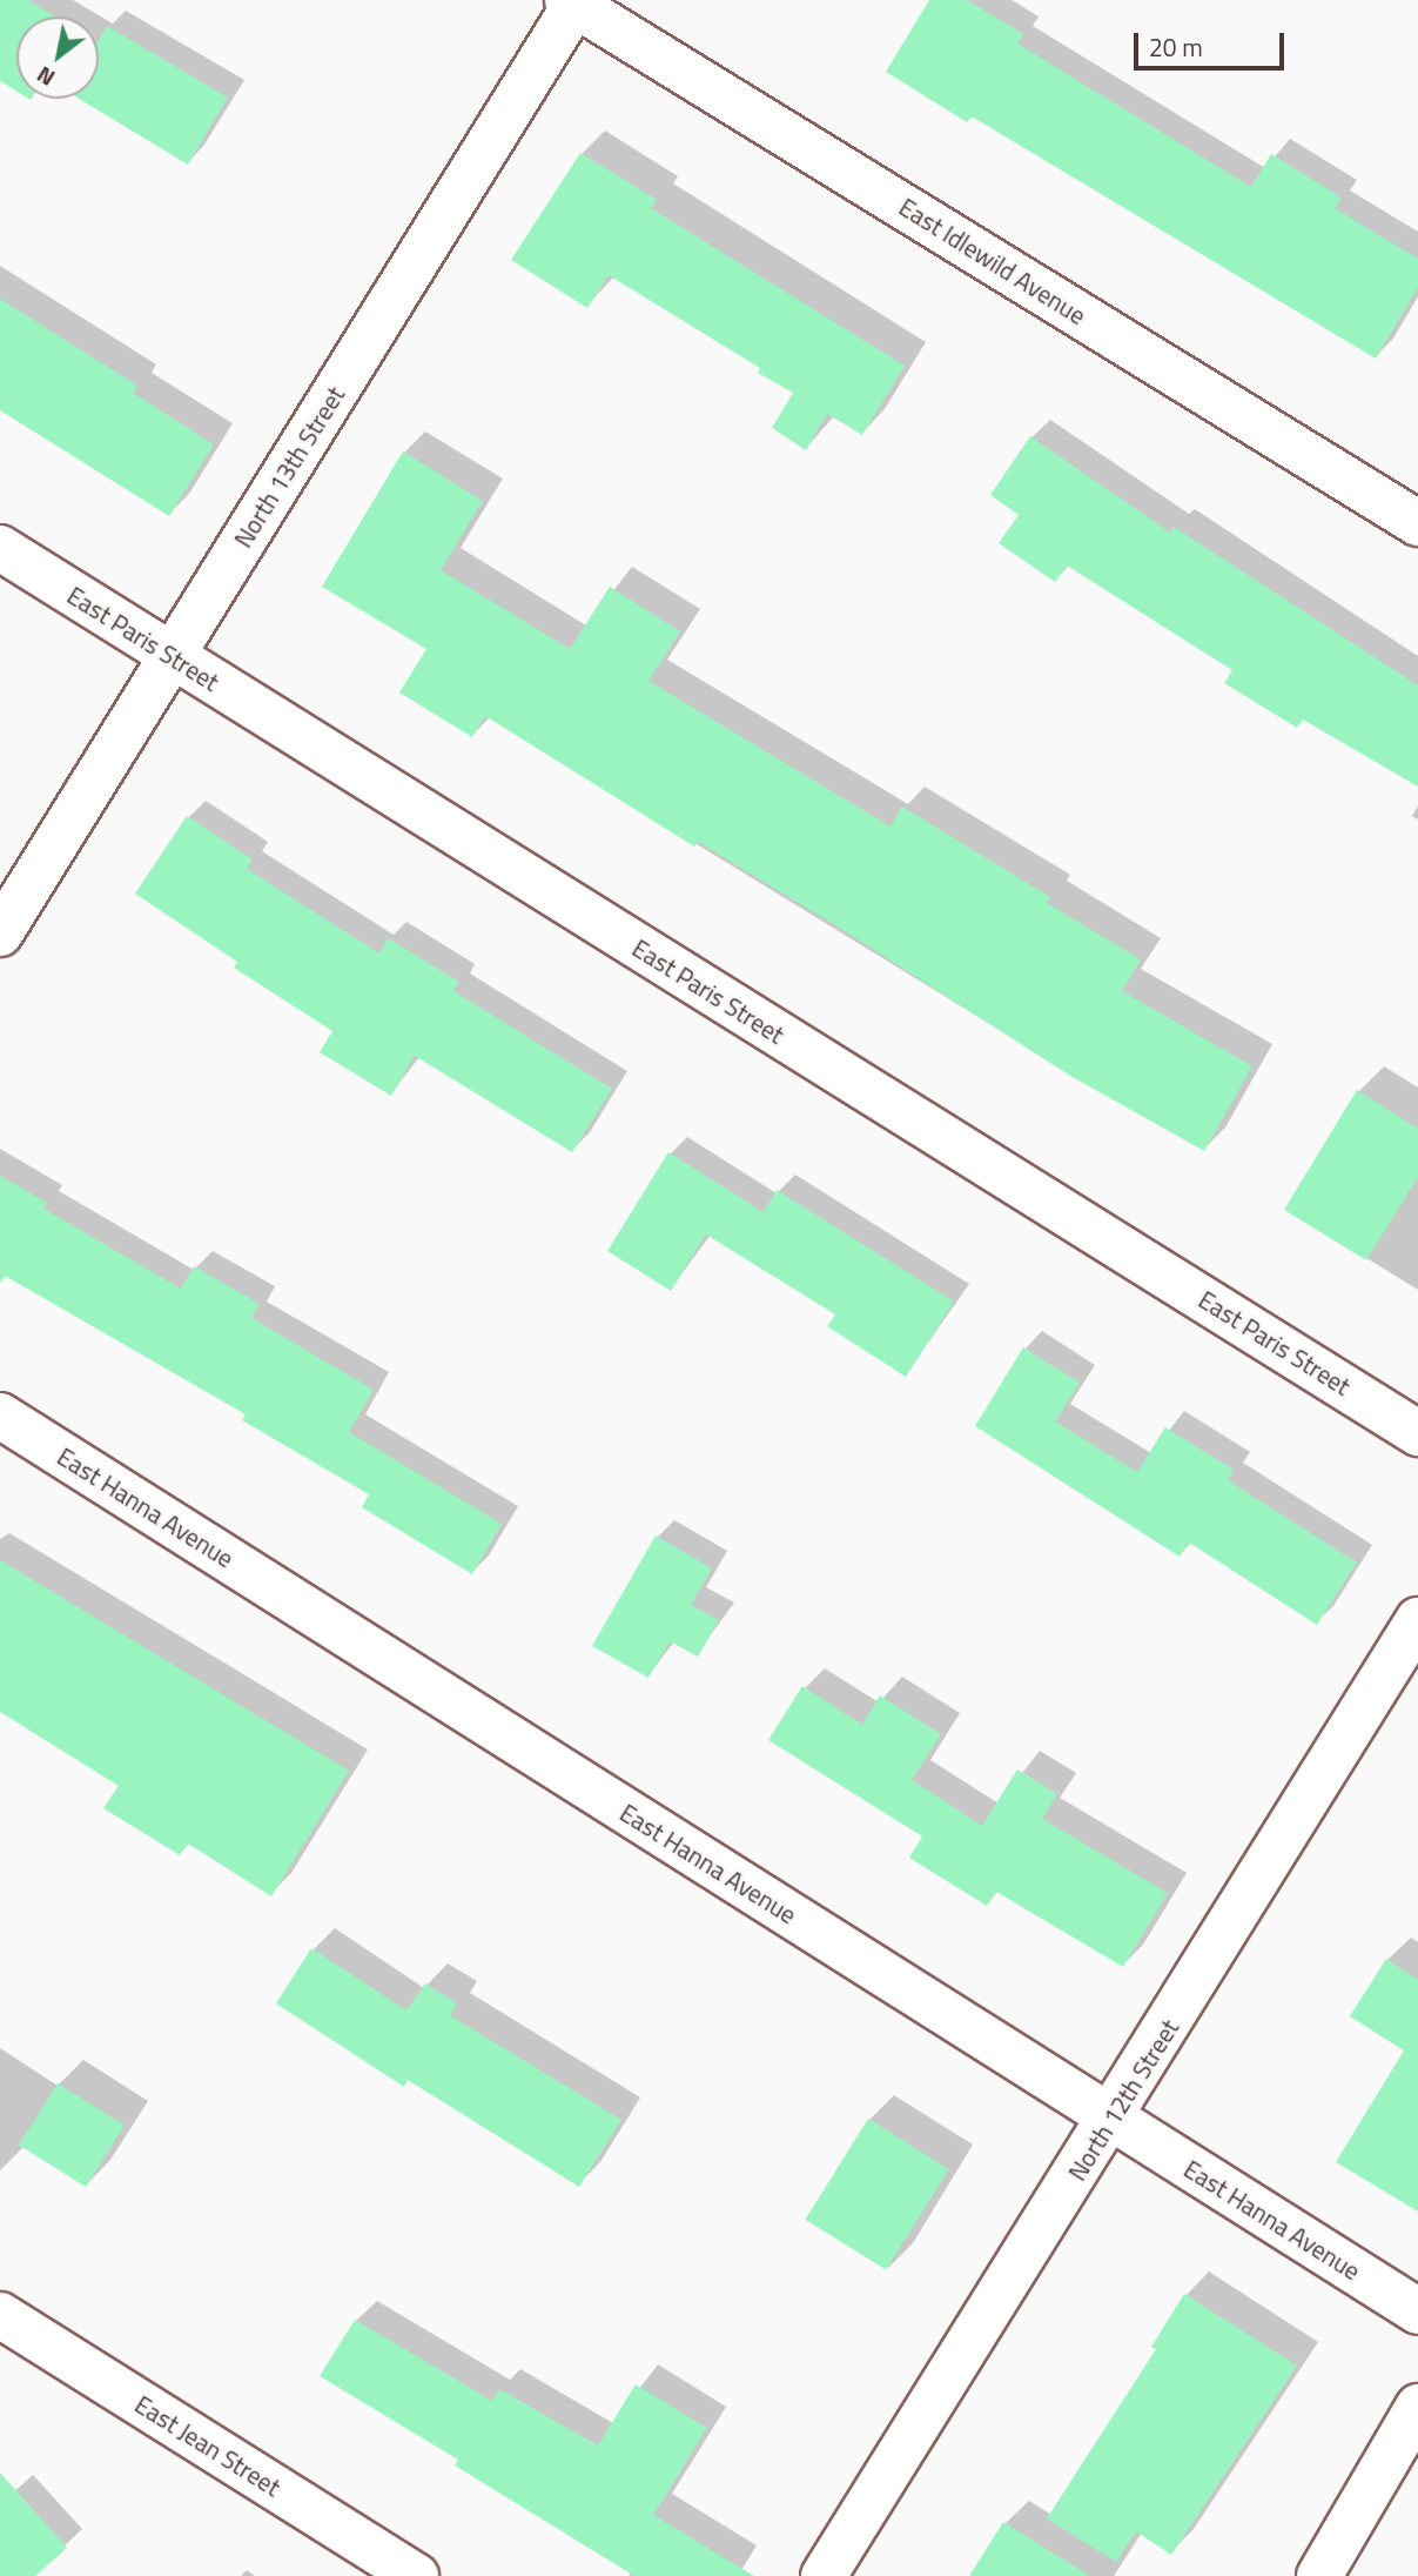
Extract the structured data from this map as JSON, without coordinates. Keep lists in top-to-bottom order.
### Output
{
  "streets": {
    "street": [
      "East Idlewild Avenue",
      "North 13th Street",
      "East Paris Street",
      "East Hanna Avenue",
      "North 12th Street",
      "East Jean Street"
    ]
  },
  "crossings": [
    ["East Idlewild Avenue", "North 13th Street"],
    ["North 13th Street", "East Paris Street"],
    ["East Hanna Avenue", "North 12th Street"]
  ],
  "scale_bar": "20 m",
  "north": "bottom left"
}
